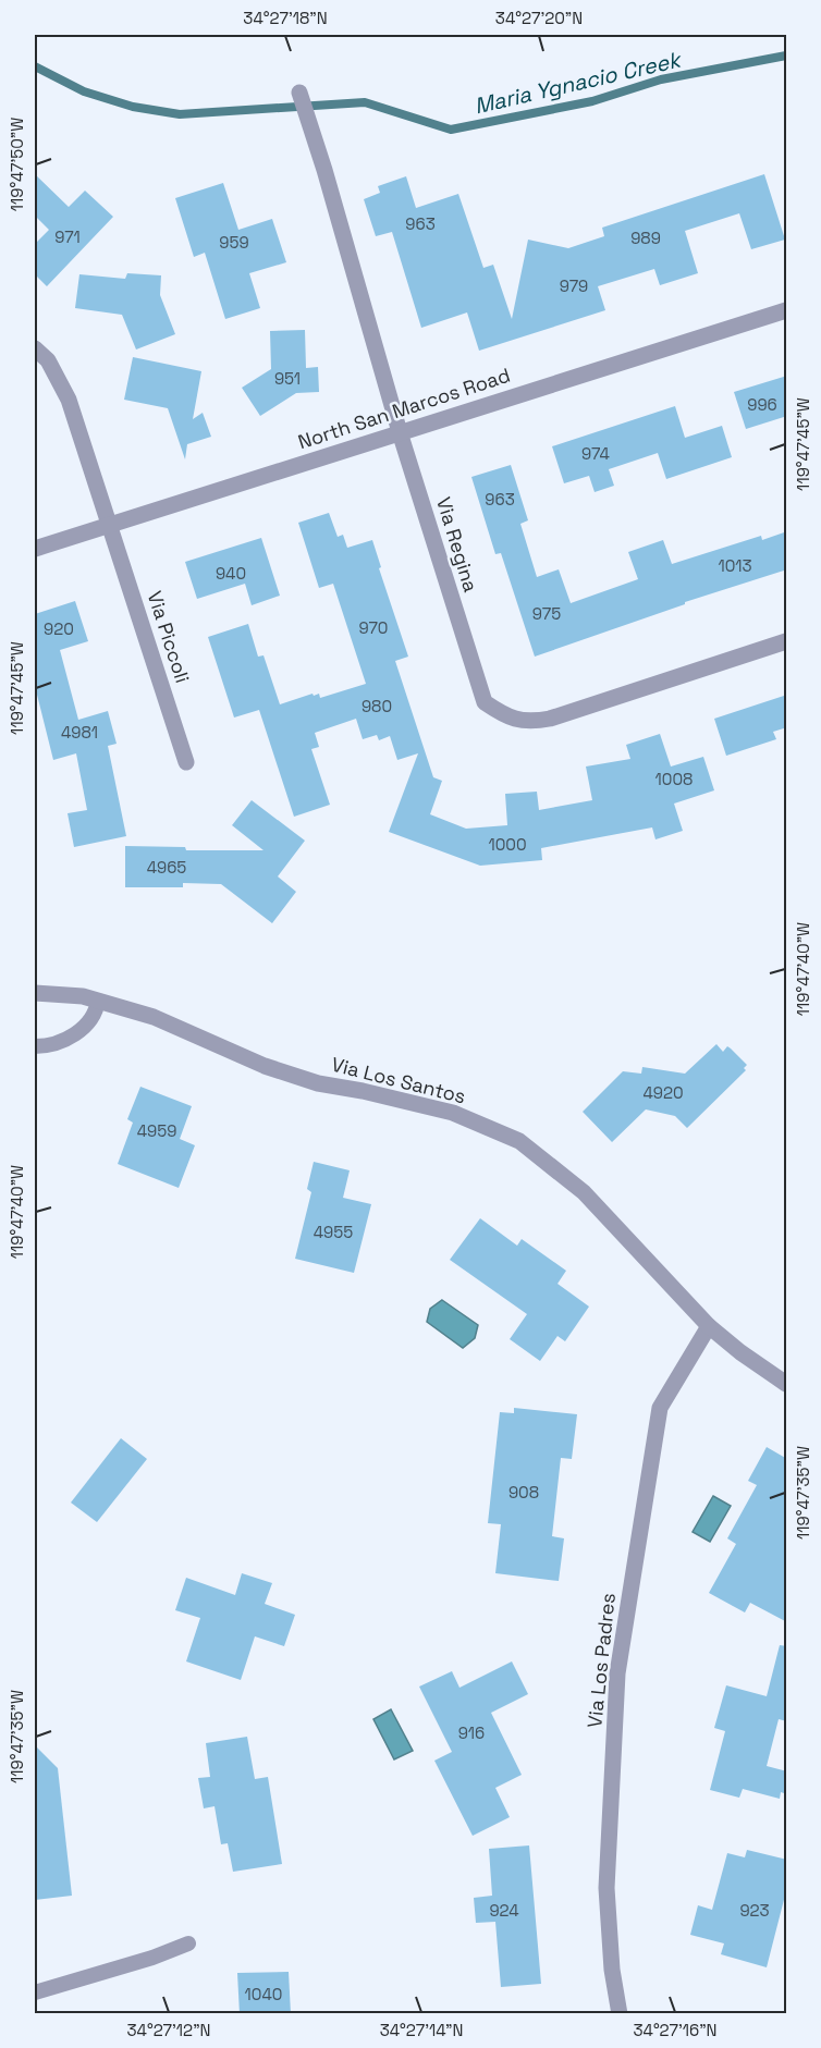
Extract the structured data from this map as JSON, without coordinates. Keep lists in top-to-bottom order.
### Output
{
  "streets": {
    "street": [
      "North San Marcos Road",
      "Via Regina",
      "Via Piccoli",
      "Via Los Santos",
      "Via Los Padres"
    ]
  },
  "crossings": [
    ["North San Marcos Road", "Via Regina"],
    ["North San Marcos Road", "Via Piccoli"],
    ["Via Los Santos", "Via Los Padres"]
  ],
  "water": ["Maria Ygnacio Creek"],
  "house_numbers": [
    "963",
    "971",
    "989",
    "959",
    "979",
    "951",
    "996",
    "974",
    "963",
    "1013",
    "940",
    "975",
    "970",
    "920",
    "980",
    "4981",
    "1008",
    "1000",
    "4965",
    "4920",
    "4959",
    "4955",
    "908",
    "916",
    "924",
    "923",
    "1040"
  ],
  "coordinates": [
    "34°27'18\"N",
    "34°27'20\"N",
    "119°47'50\"W",
    "119°47'45\"W",
    "119°47'40\"W",
    "119°47'35\"W",
    "34°27'12\"N",
    "34°27'14\"N",
    "34°27'16\"N"
  ]
}
